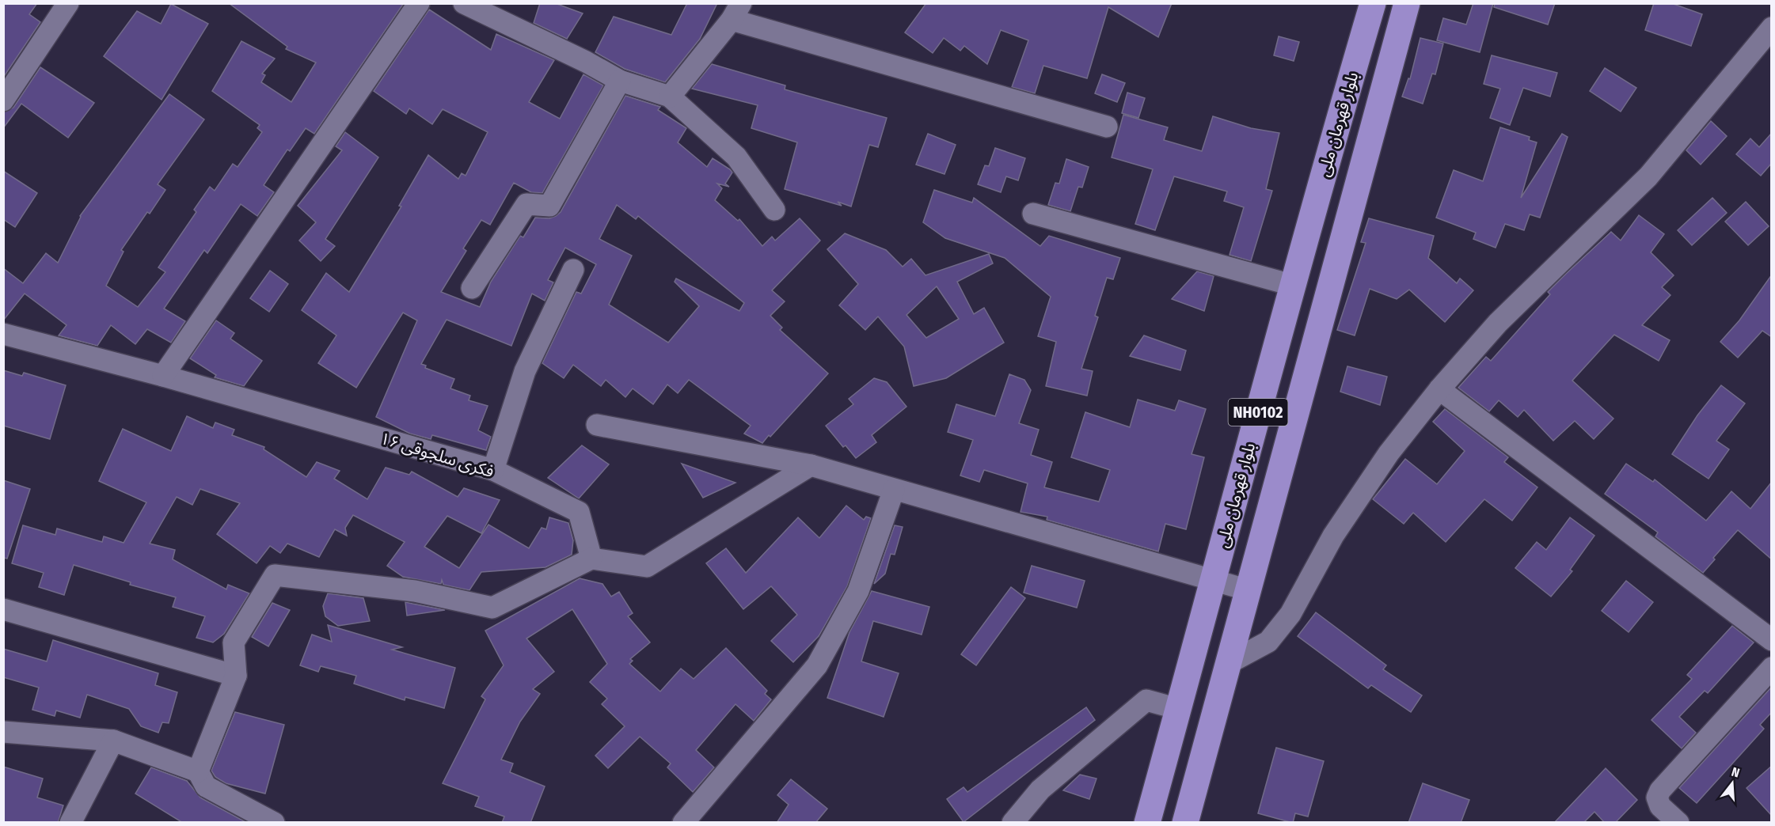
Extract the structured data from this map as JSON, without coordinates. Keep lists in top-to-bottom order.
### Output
{
  "streets": {
    "highway": ["بلوار قهرمان ملی", "NH0102"],
    "street": ["فکری سلجوقی ۱۶"]
  },
  "north": "top"
}
